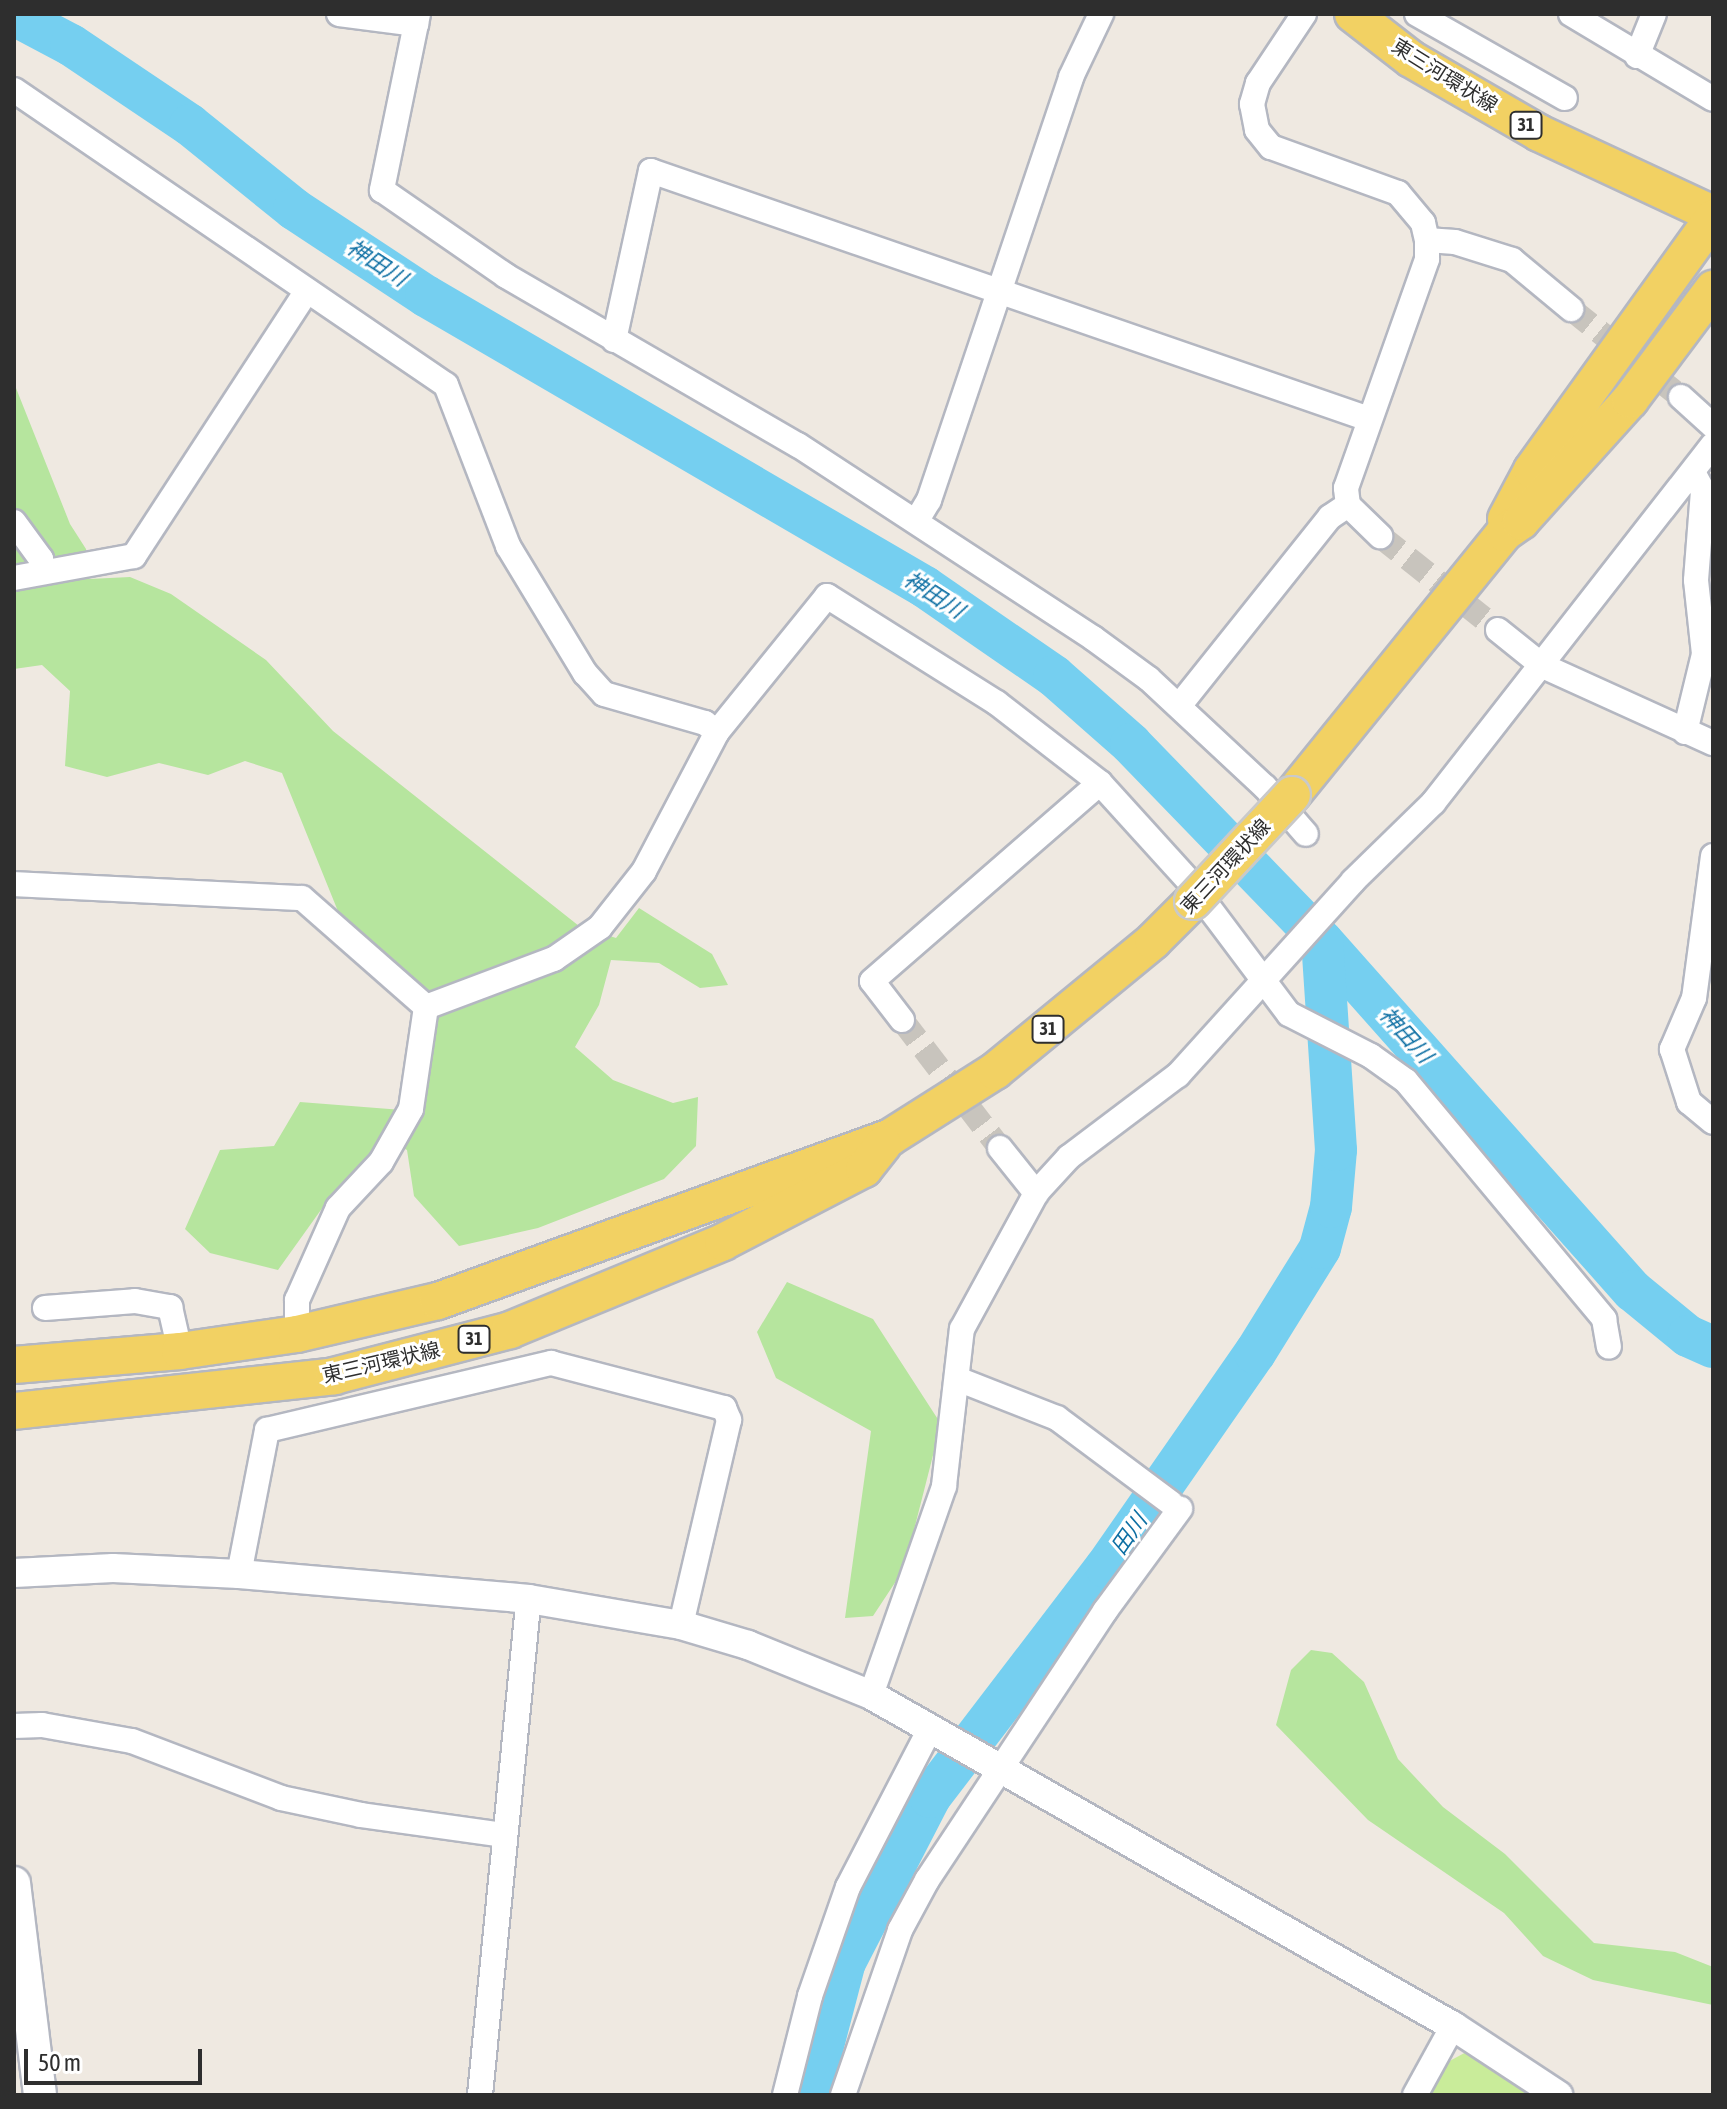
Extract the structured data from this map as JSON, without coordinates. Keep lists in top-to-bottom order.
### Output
{
  "streets": {
    "main road": ["東三河環状線", "31"]
  },
  "water": ["神田川", "田川"],
  "scale_bar": "50 m"
}
